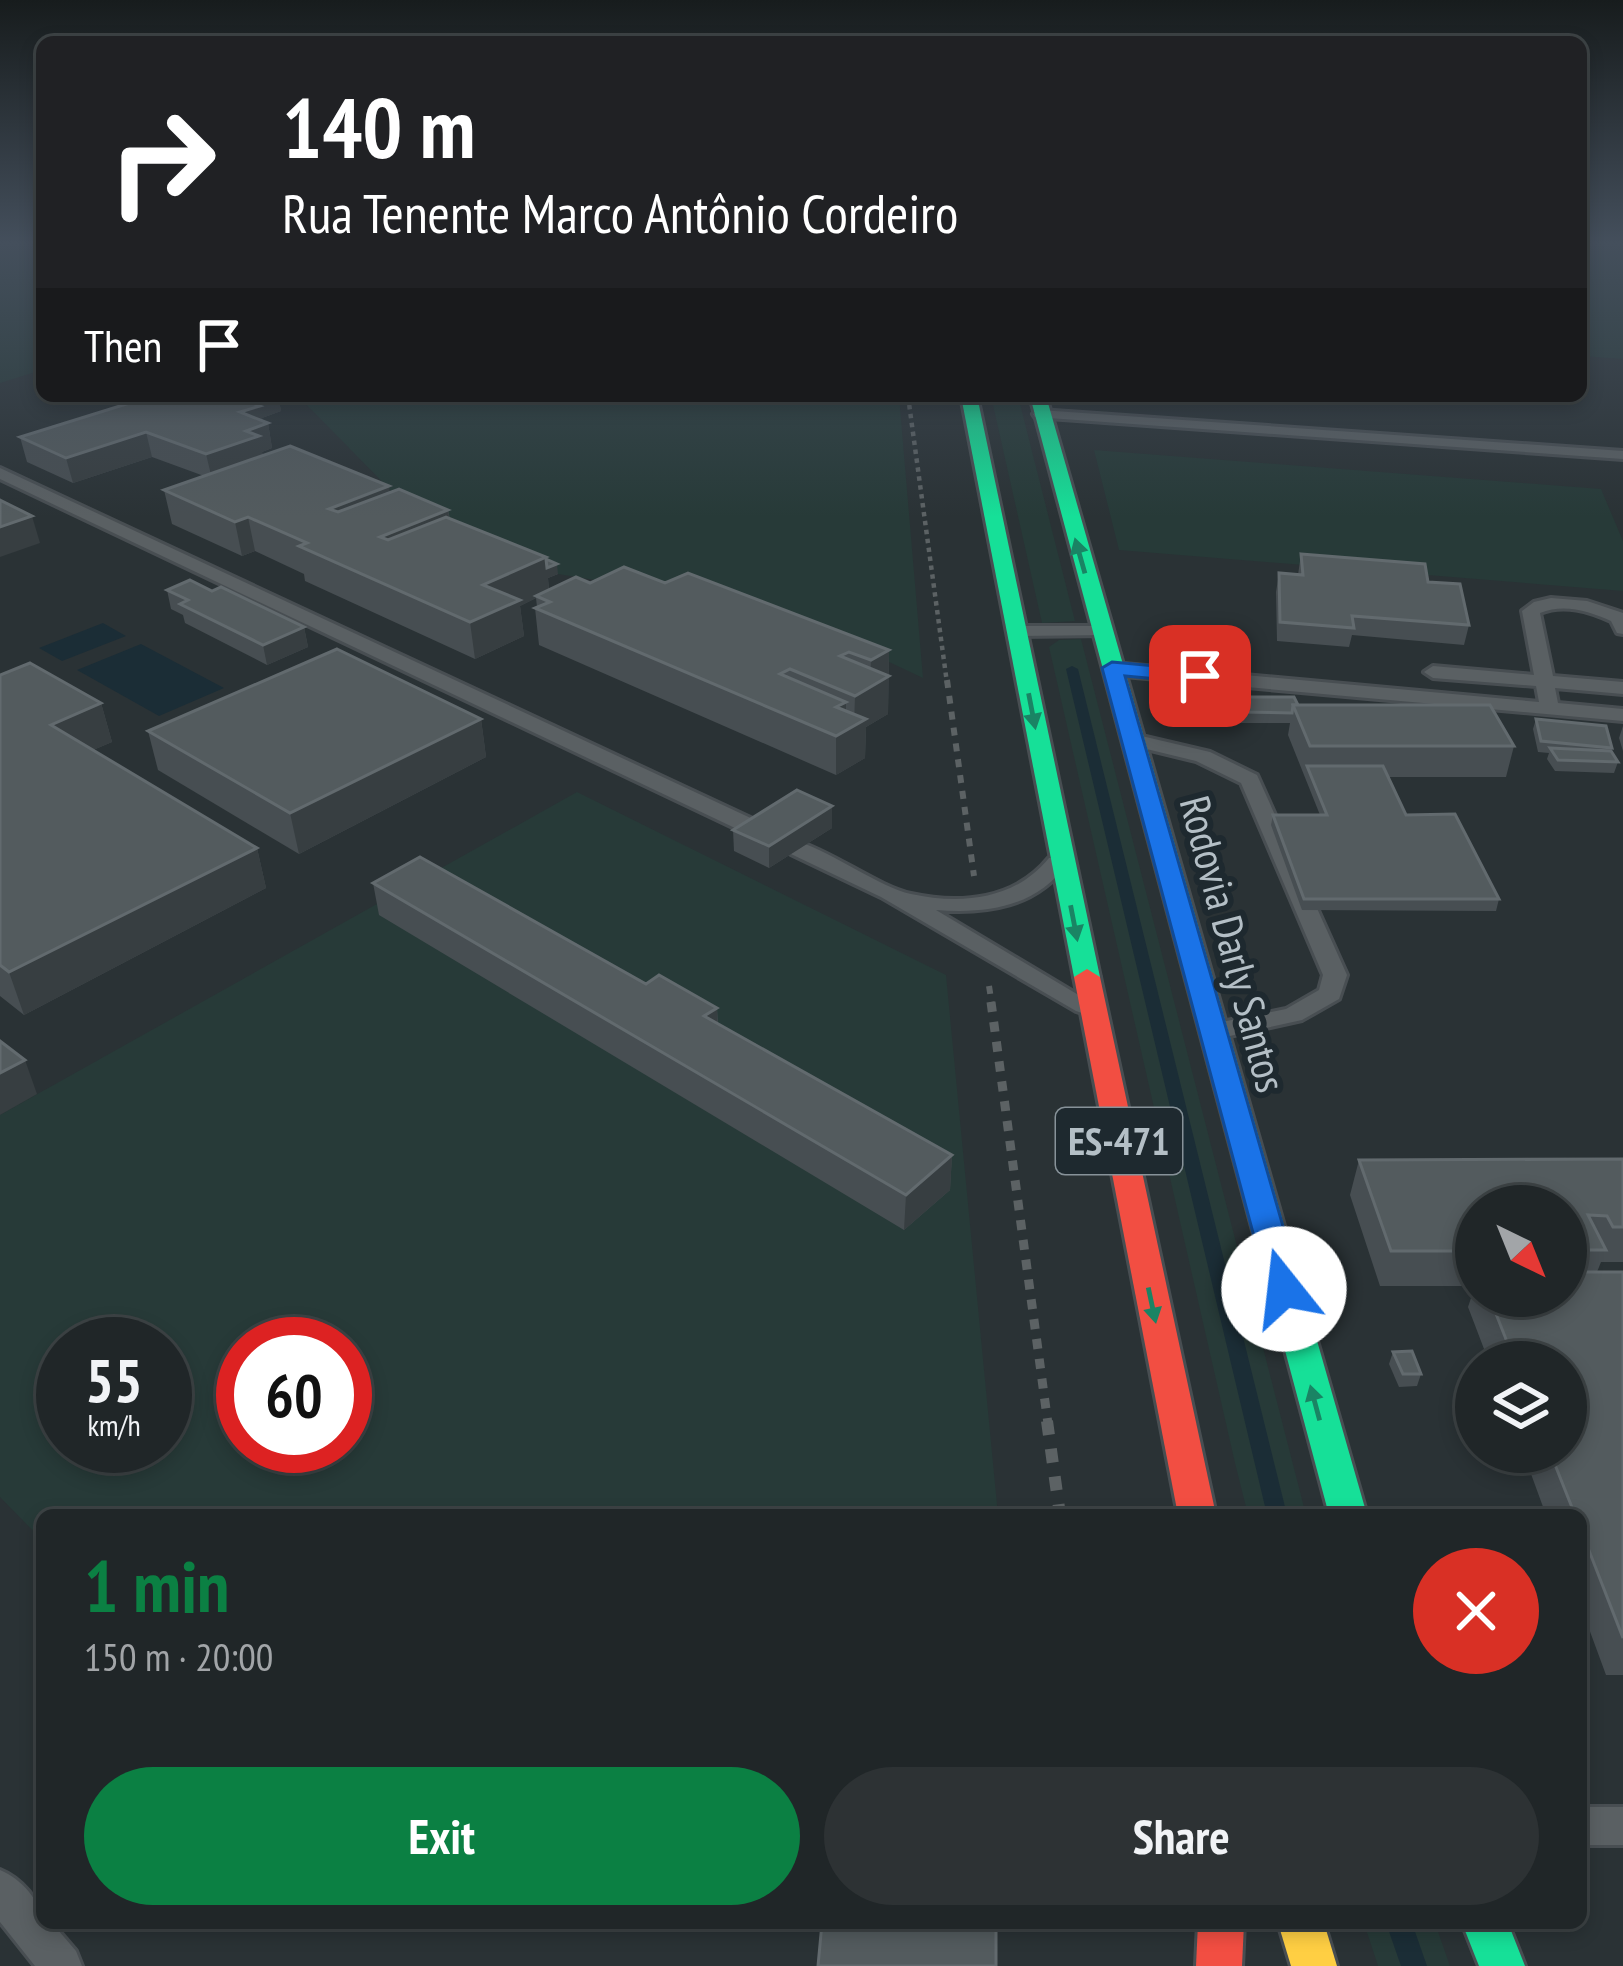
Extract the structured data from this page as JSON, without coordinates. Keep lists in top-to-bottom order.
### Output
{
  "streets": {
    "main road": ["Rodovia Darly Santos", "ES-471"]
  },
  "north": "bottom right",
  "page": {
    "turn": ["140 m", "Rua Tenente Marco Antônio Cordeiro"],
    "then": "Then",
    "speed": "55 km/h",
    "limit": "60",
    "heading": ["1 min", "150 m · 20:00"],
    "buttons": ["Exit", "Share"]
  }
}
